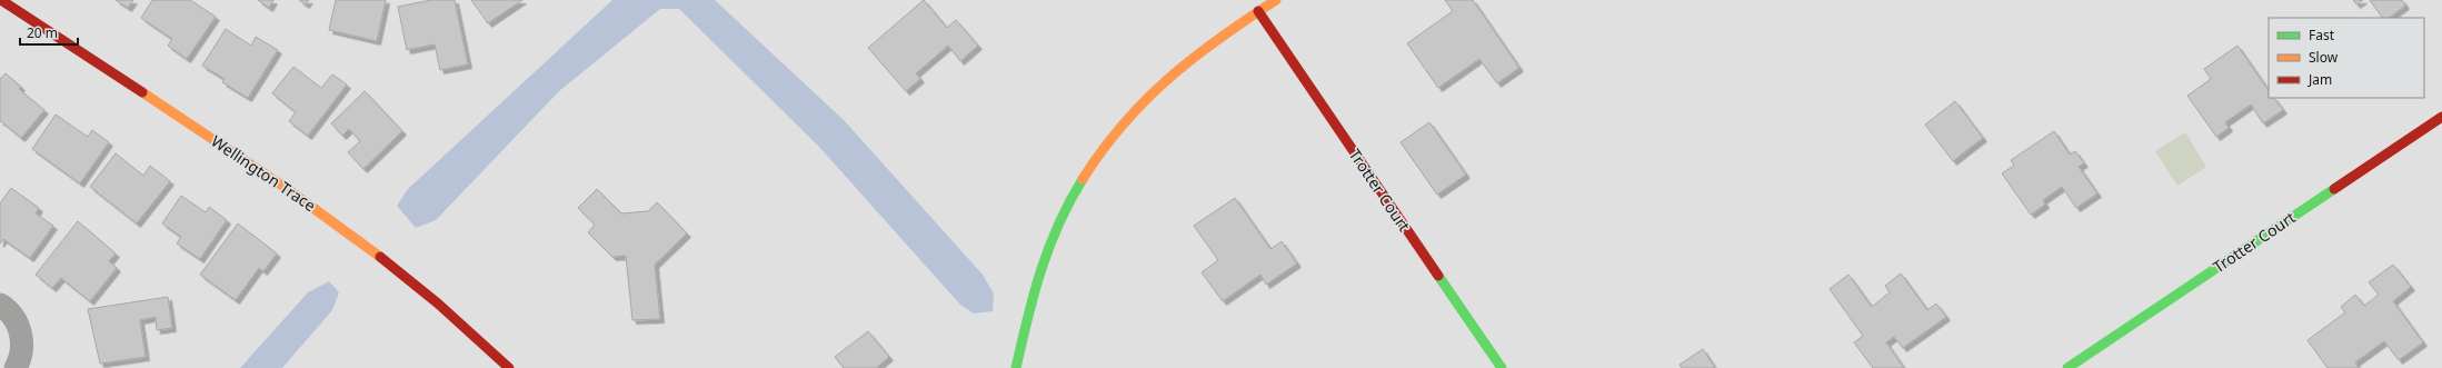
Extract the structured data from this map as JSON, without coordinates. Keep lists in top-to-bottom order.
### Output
{
  "streets": {
    "street": ["Wellington Trace", "Trotter Court"]
  },
  "legend": ["Fast", "Slow", "Jam"],
  "scale_bar": "20 m"
}
